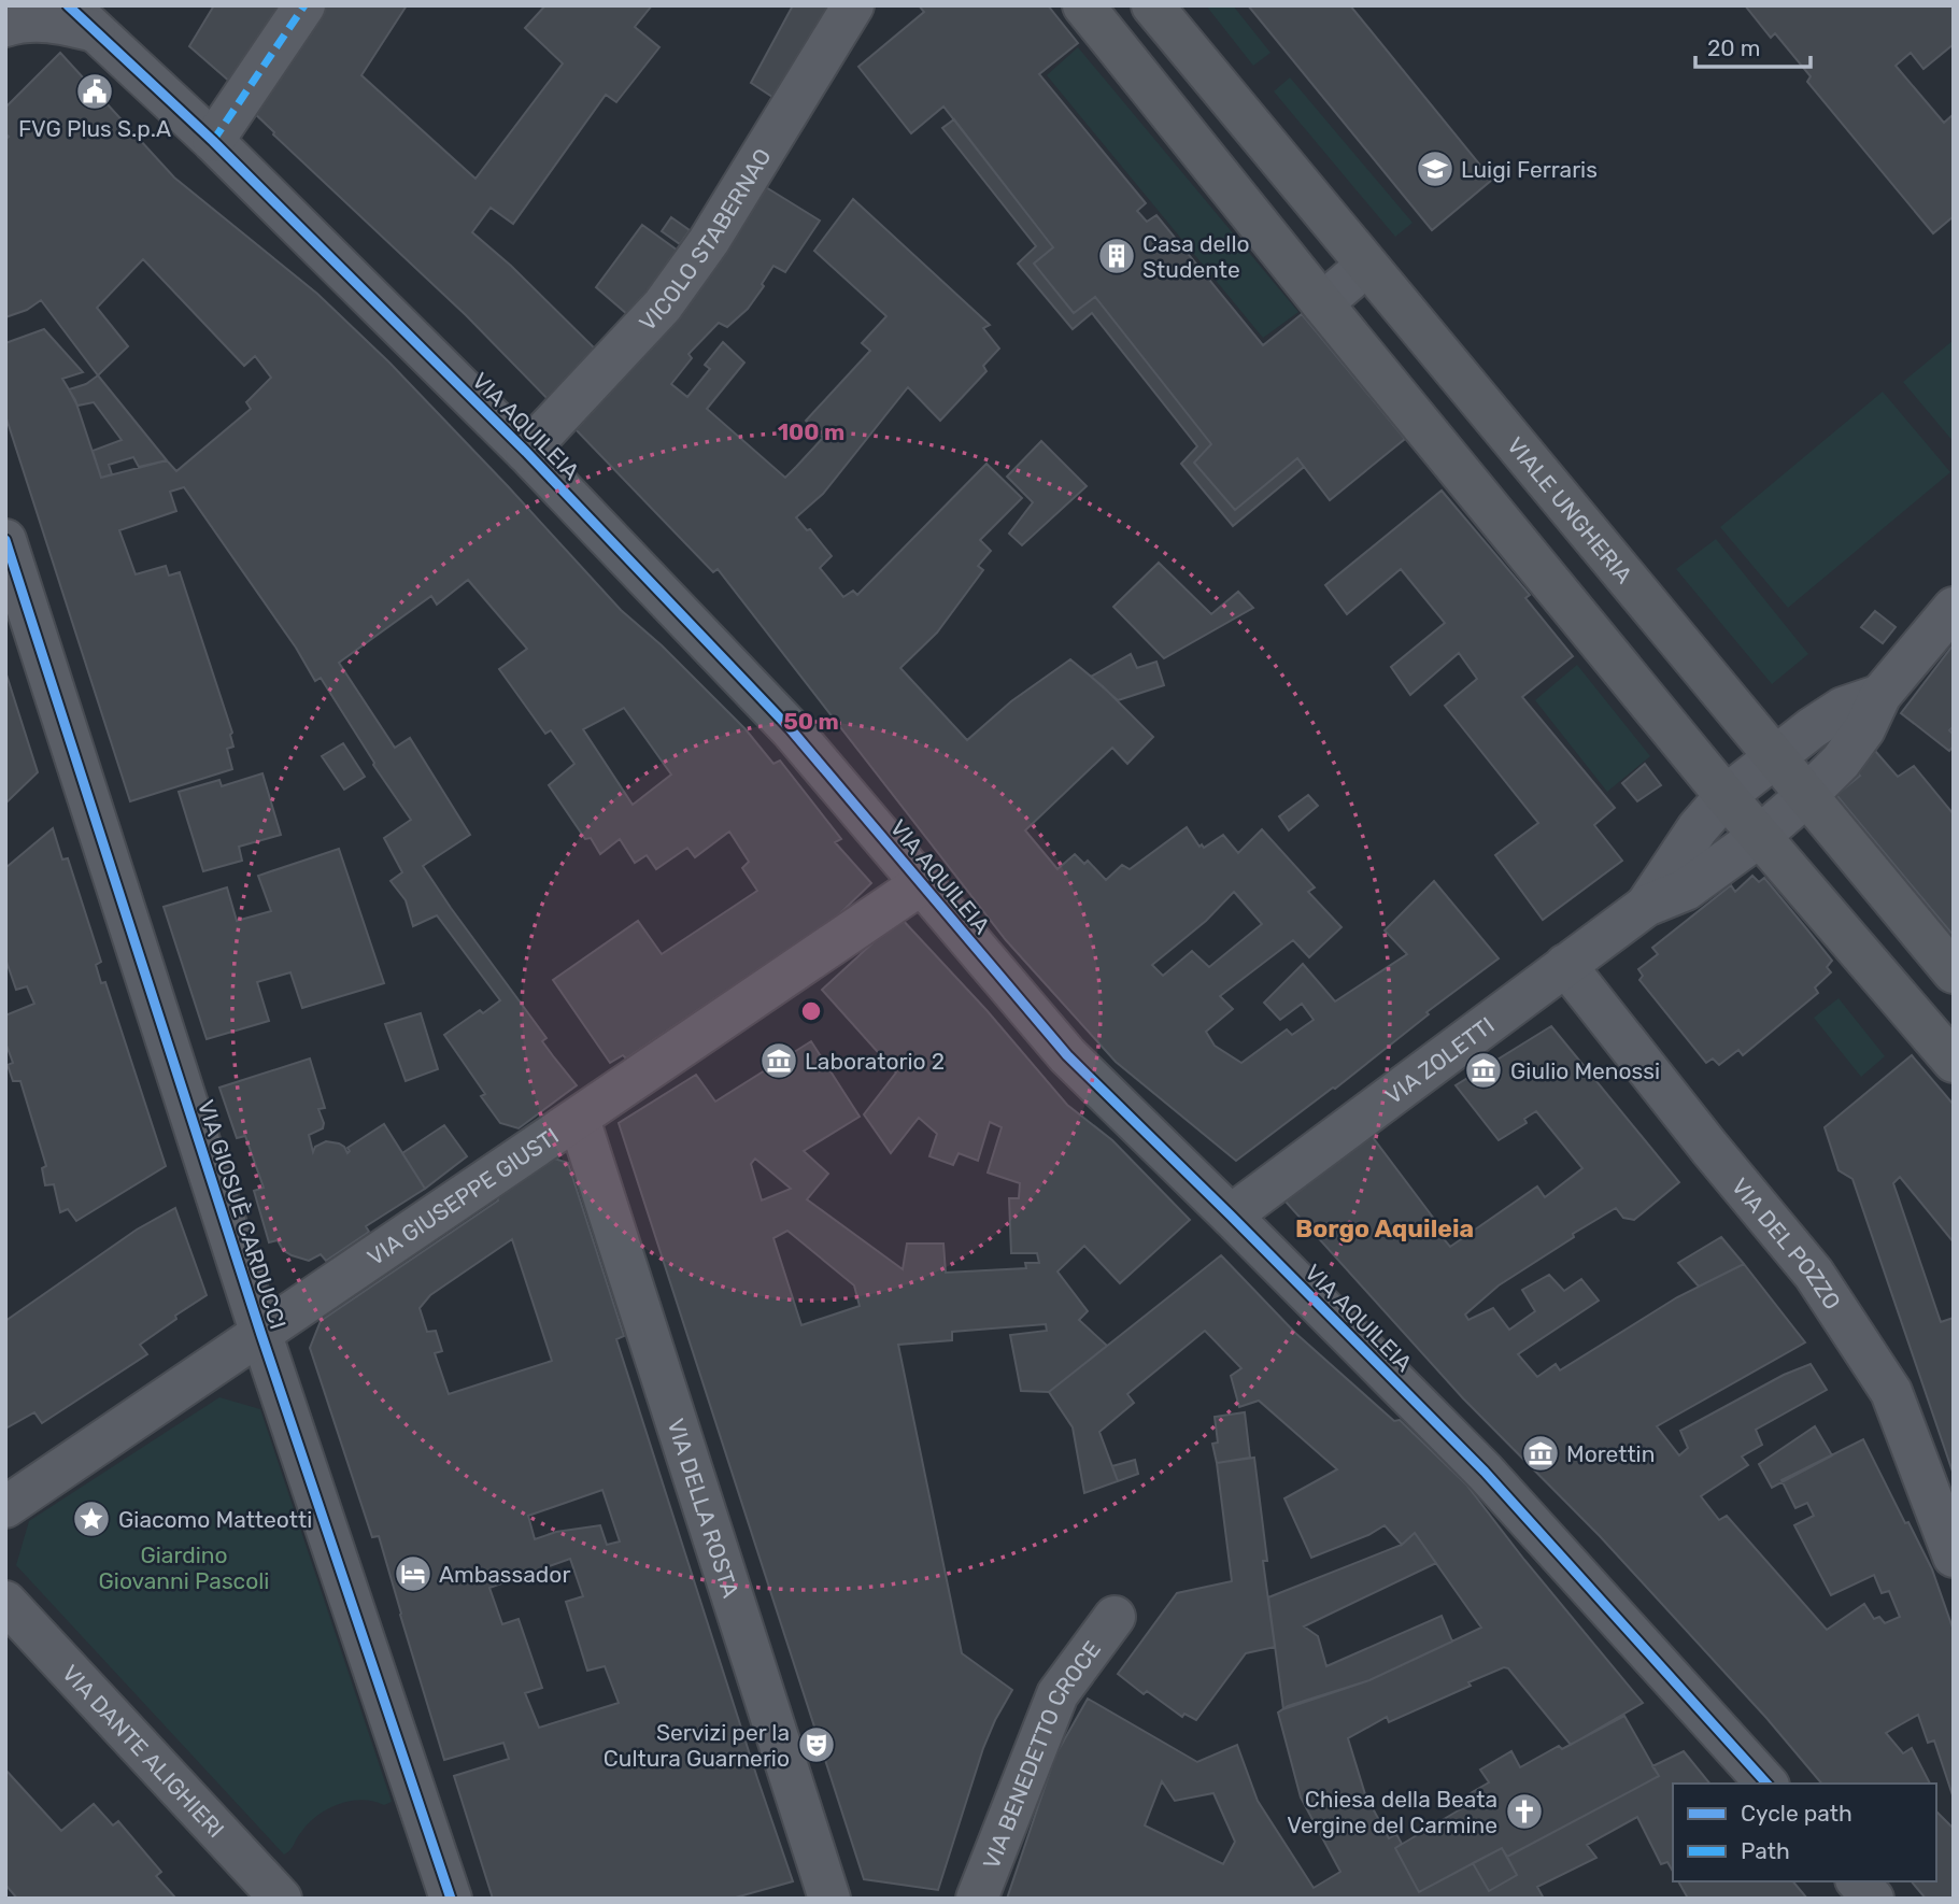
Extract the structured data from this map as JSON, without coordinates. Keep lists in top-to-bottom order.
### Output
{
  "streets": {
    "street": [
      "VICOLO STABERNAO",
      "VIA AQUILEIA",
      "VIALE UNGHERIA",
      "VIA ZOLETTI",
      "VIA GIUSEPPE GIUSTI",
      "VIA GIOSUÈ CARDUCCI",
      "VIA DEL POZZO",
      "VIA DELLA ROSTA",
      "VIA DANTE ALIGHIERI",
      "VIA BENEDETTO CROCE"
    ]
  },
  "crossings": [
    ["VICOLO STABERNAO", "VIA AQUILEIA"],
    ["VIA AQUILEIA", "VIA ZOLETTI"],
    ["VIA AQUILEIA", "VIA GIUSEPPE GIUSTI"],
    ["VIA ZOLETTI", "VIA DEL POZZO"],
    ["VIA GIUSEPPE GIUSTI", "VIA GIOSUÈ CARDUCCI"],
    ["VIA GIUSEPPE GIUSTI", "VIA DELLA ROSTA"]
  ],
  "districts": ["Borgo Aquileia"],
  "parks": ["Giardino Giovanni Pascoli"],
  "places": {
    "public building": ["FVG Plus S.p.A"],
    "school or university": ["Luigi Ferraris"],
    "building": ["Casa dello Studente"],
    "museum": ["Laboratorio 2", "Giulio Menossi", "Morettin"],
    "place": ["Giacomo Matteotti"],
    "hotel": ["Ambassador"],
    "theatre": ["Servizi per la Cultura Guarnerio"],
    "church": ["Chiesa della Beata Vergine del Carmine"]
  },
  "legend": ["Cycle path", "Path"],
  "scale_bar": "20 m",
  "rings": ["100 m", "50 m"]
}
